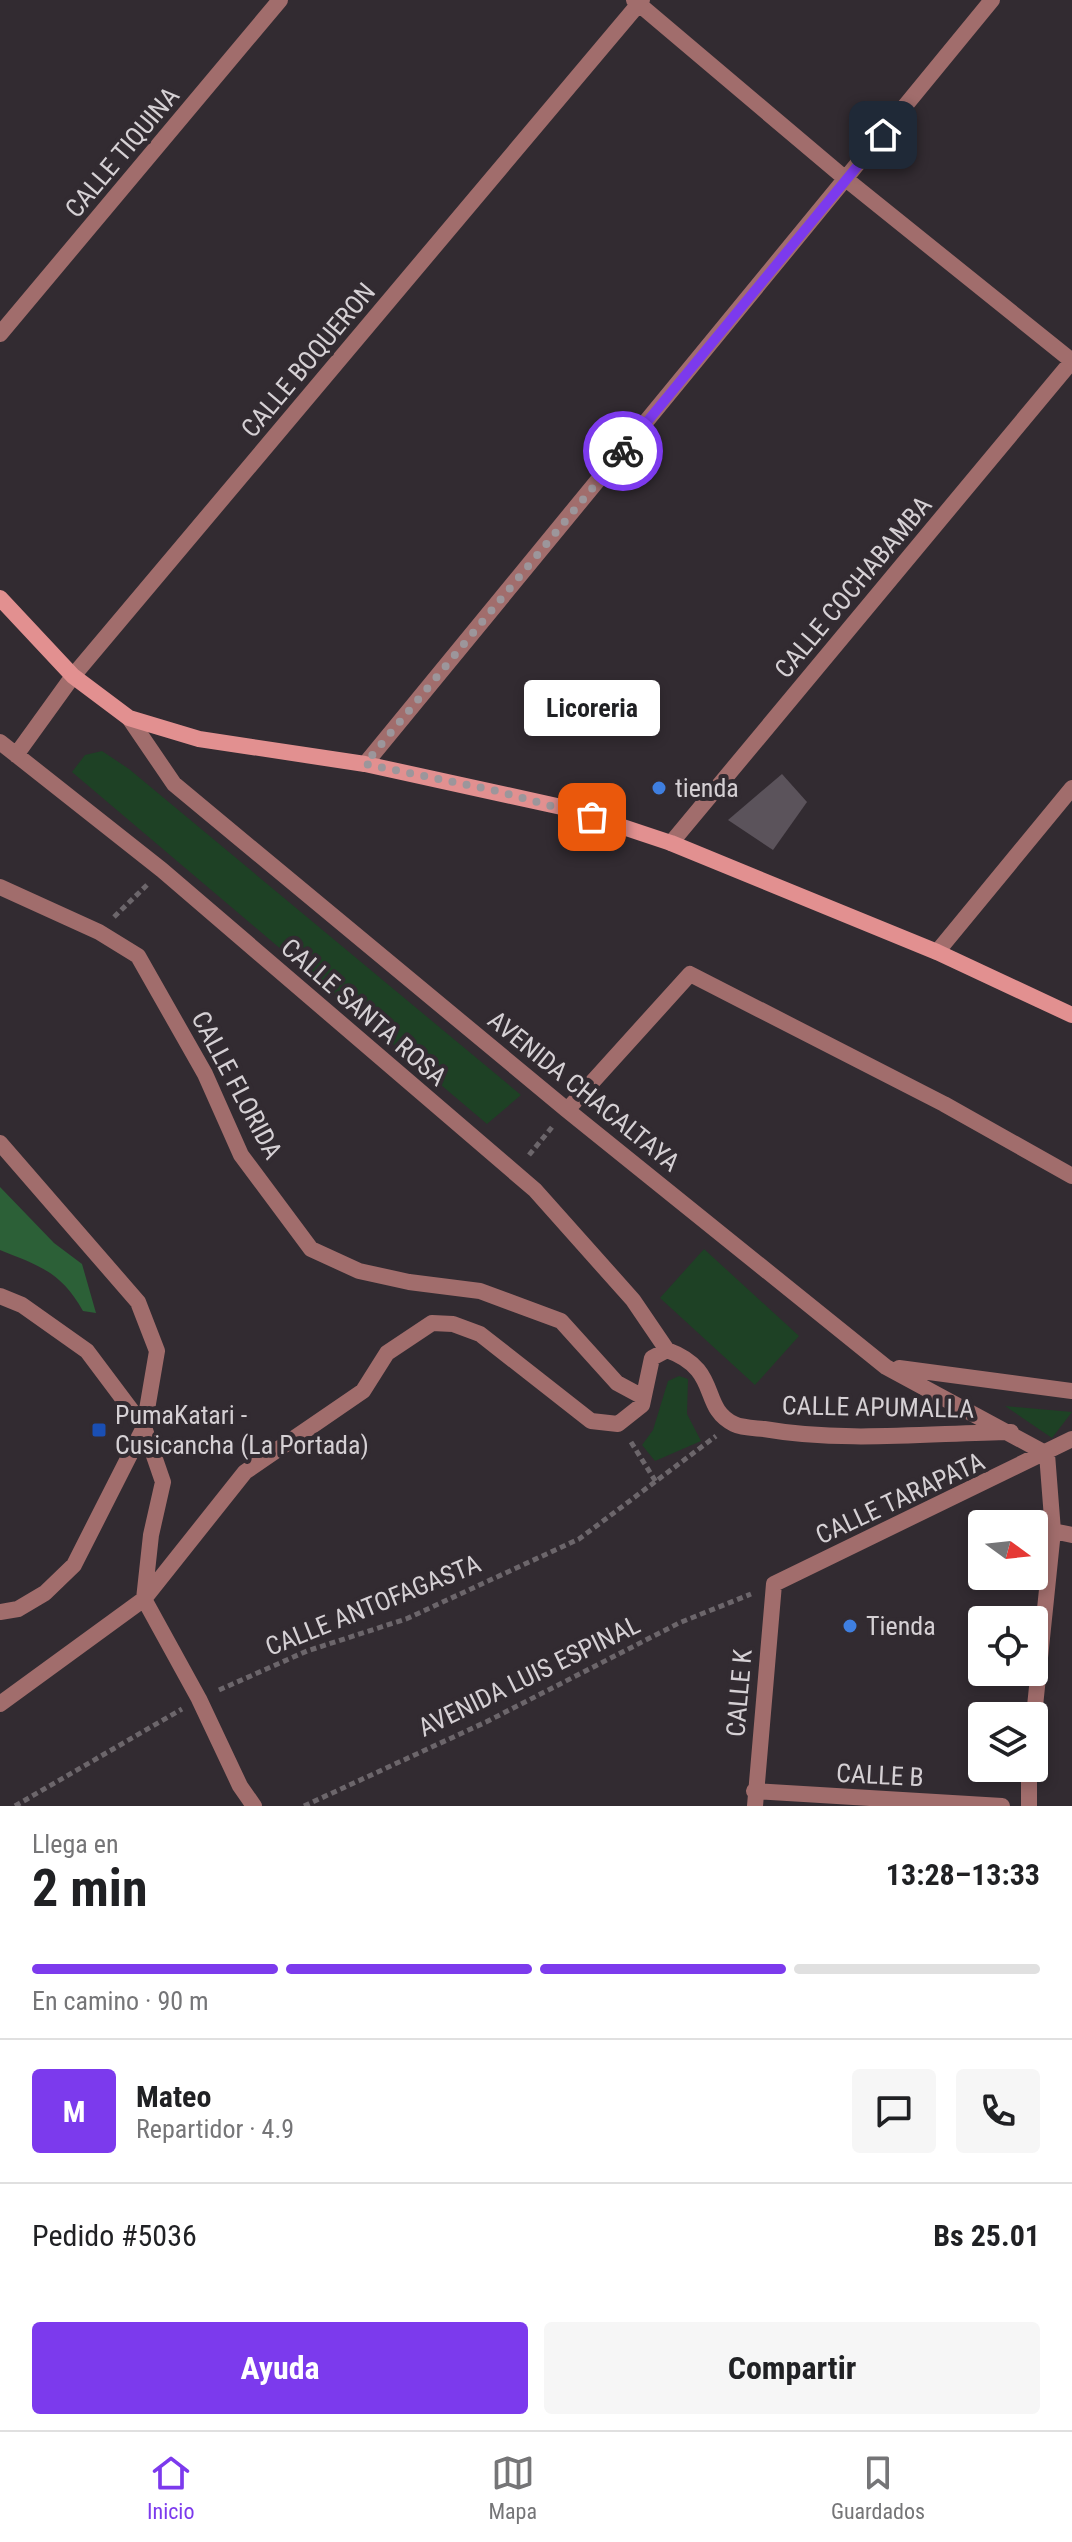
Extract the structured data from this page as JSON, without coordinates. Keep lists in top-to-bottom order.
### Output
{
  "streets": {
    "street": [
      "CALLE TIQUINA",
      "CALLE BOQUERON",
      "CALLE COCHABAMBA",
      "CALLE SANTA ROSA",
      "CALLE FLORIDA",
      "AVENIDA CHACALTAYA",
      "CALLE APUMALLA",
      "CALLE TARAPATA",
      "CALLE K",
      "CALLE B"
    ],
    "path": ["CALLE ANTOFAGASTA", "AVENIDA LUIS ESPINAL"]
  },
  "crossings": [
    ["CALLE BOQUERON", "CALLE SANTA ROSA"],
    ["CALLE BOQUERON", "AVENIDA CHACALTAYA"],
    ["CALLE COCHABAMBA", "AVENIDA CHACALTAYA"],
    ["AVENIDA CHACALTAYA", "CALLE APUMALLA"],
    ["AVENIDA CHACALTAYA", "CALLE TARAPATA"],
    ["CALLE APUMALLA", "CALLE ANTOFAGASTA"],
    ["CALLE TARAPATA", "AVENIDA LUIS ESPINAL"],
    ["CALLE TARAPATA", "CALLE K"],
    ["AVENIDA LUIS ESPINAL", "CALLE K"],
    ["CALLE K", "CALLE B"]
  ],
  "places": {
    "other": ["tienda", "Licoreria", "Tienda"],
    "transit": ["PumaKatari - Cusicancha (La Portada)"]
  },
  "north": "right",
  "page": {
    "bubble": "Licoreria",
    "heading": ["2 min", "Llega en", "13:28–13:33"],
    "panel": [
      "Mateo",
      "Repartidor · 4.9",
      "Pedido #5036",
      "Bs 25.01"
    ],
    "bar": "En camino · 90 m",
    "round": "M",
    "buttons": ["Ayuda", "Compartir"],
    "tabs": ["Inicio", "Mapa", "Guardados"]
  }
}
